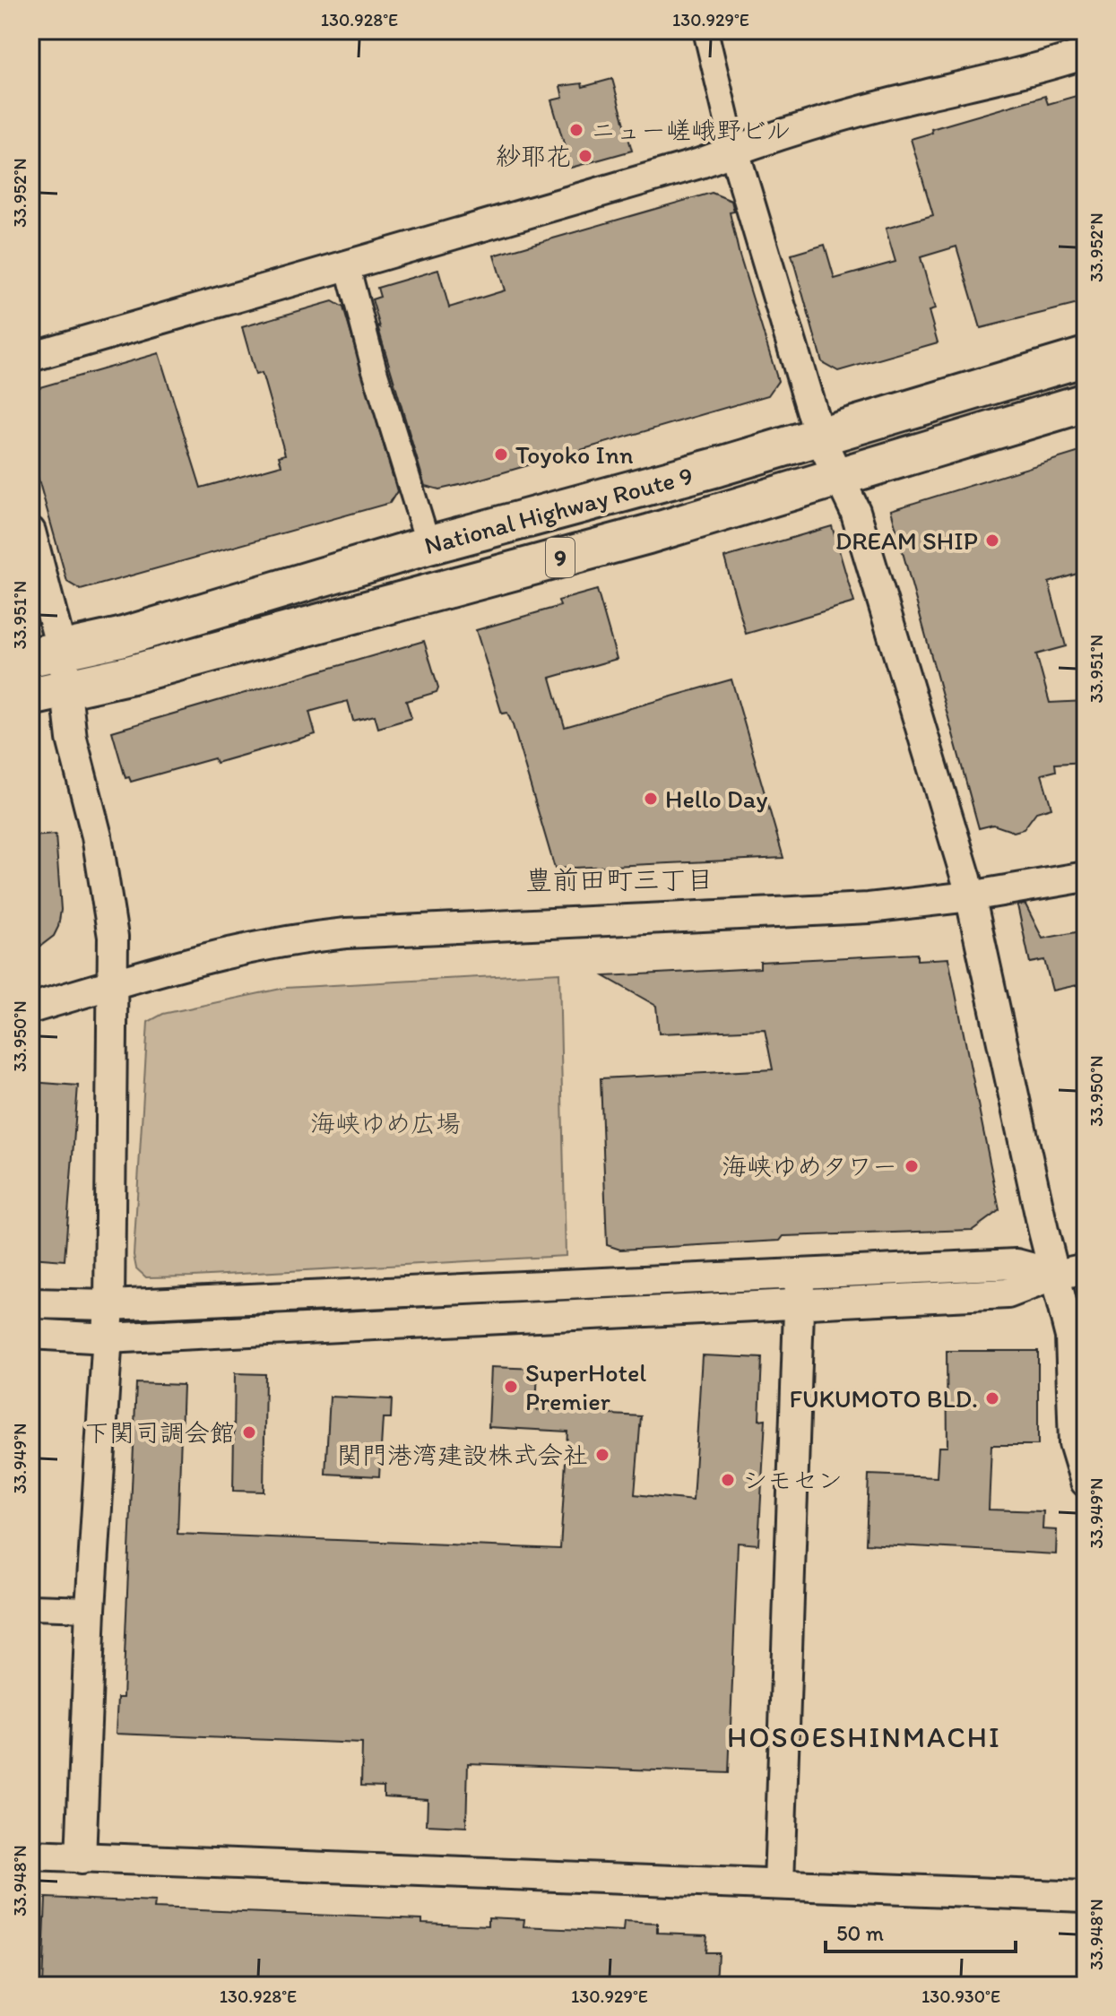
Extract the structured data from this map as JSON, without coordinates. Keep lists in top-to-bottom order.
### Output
{
  "streets": {
    "highway": ["National Highway Route 9", "9"]
  },
  "districts": ["豊前田町三丁目", "HOSOESHINMACHI"],
  "parks": ["海峡ゆめ広場"],
  "places": [
    "ニュー嵯峨野ビル",
    "紗耶花",
    "Toyoko Inn",
    "DREAM SHIP",
    "Hello Day",
    "海峡ゆめタワー",
    "SuperHotel Premier",
    "FUKUMOTO BLD.",
    "下関司調会館",
    "関門港湾建設株式会社",
    "シモセン"
  ],
  "scale_bar": "50 m",
  "coordinates": [
    "130.928°E",
    "130.929°E",
    "33.952°N",
    "33.951°N",
    "33.950°N",
    "33.949°N",
    "33.948°N",
    "130.930°E"
  ]
}
